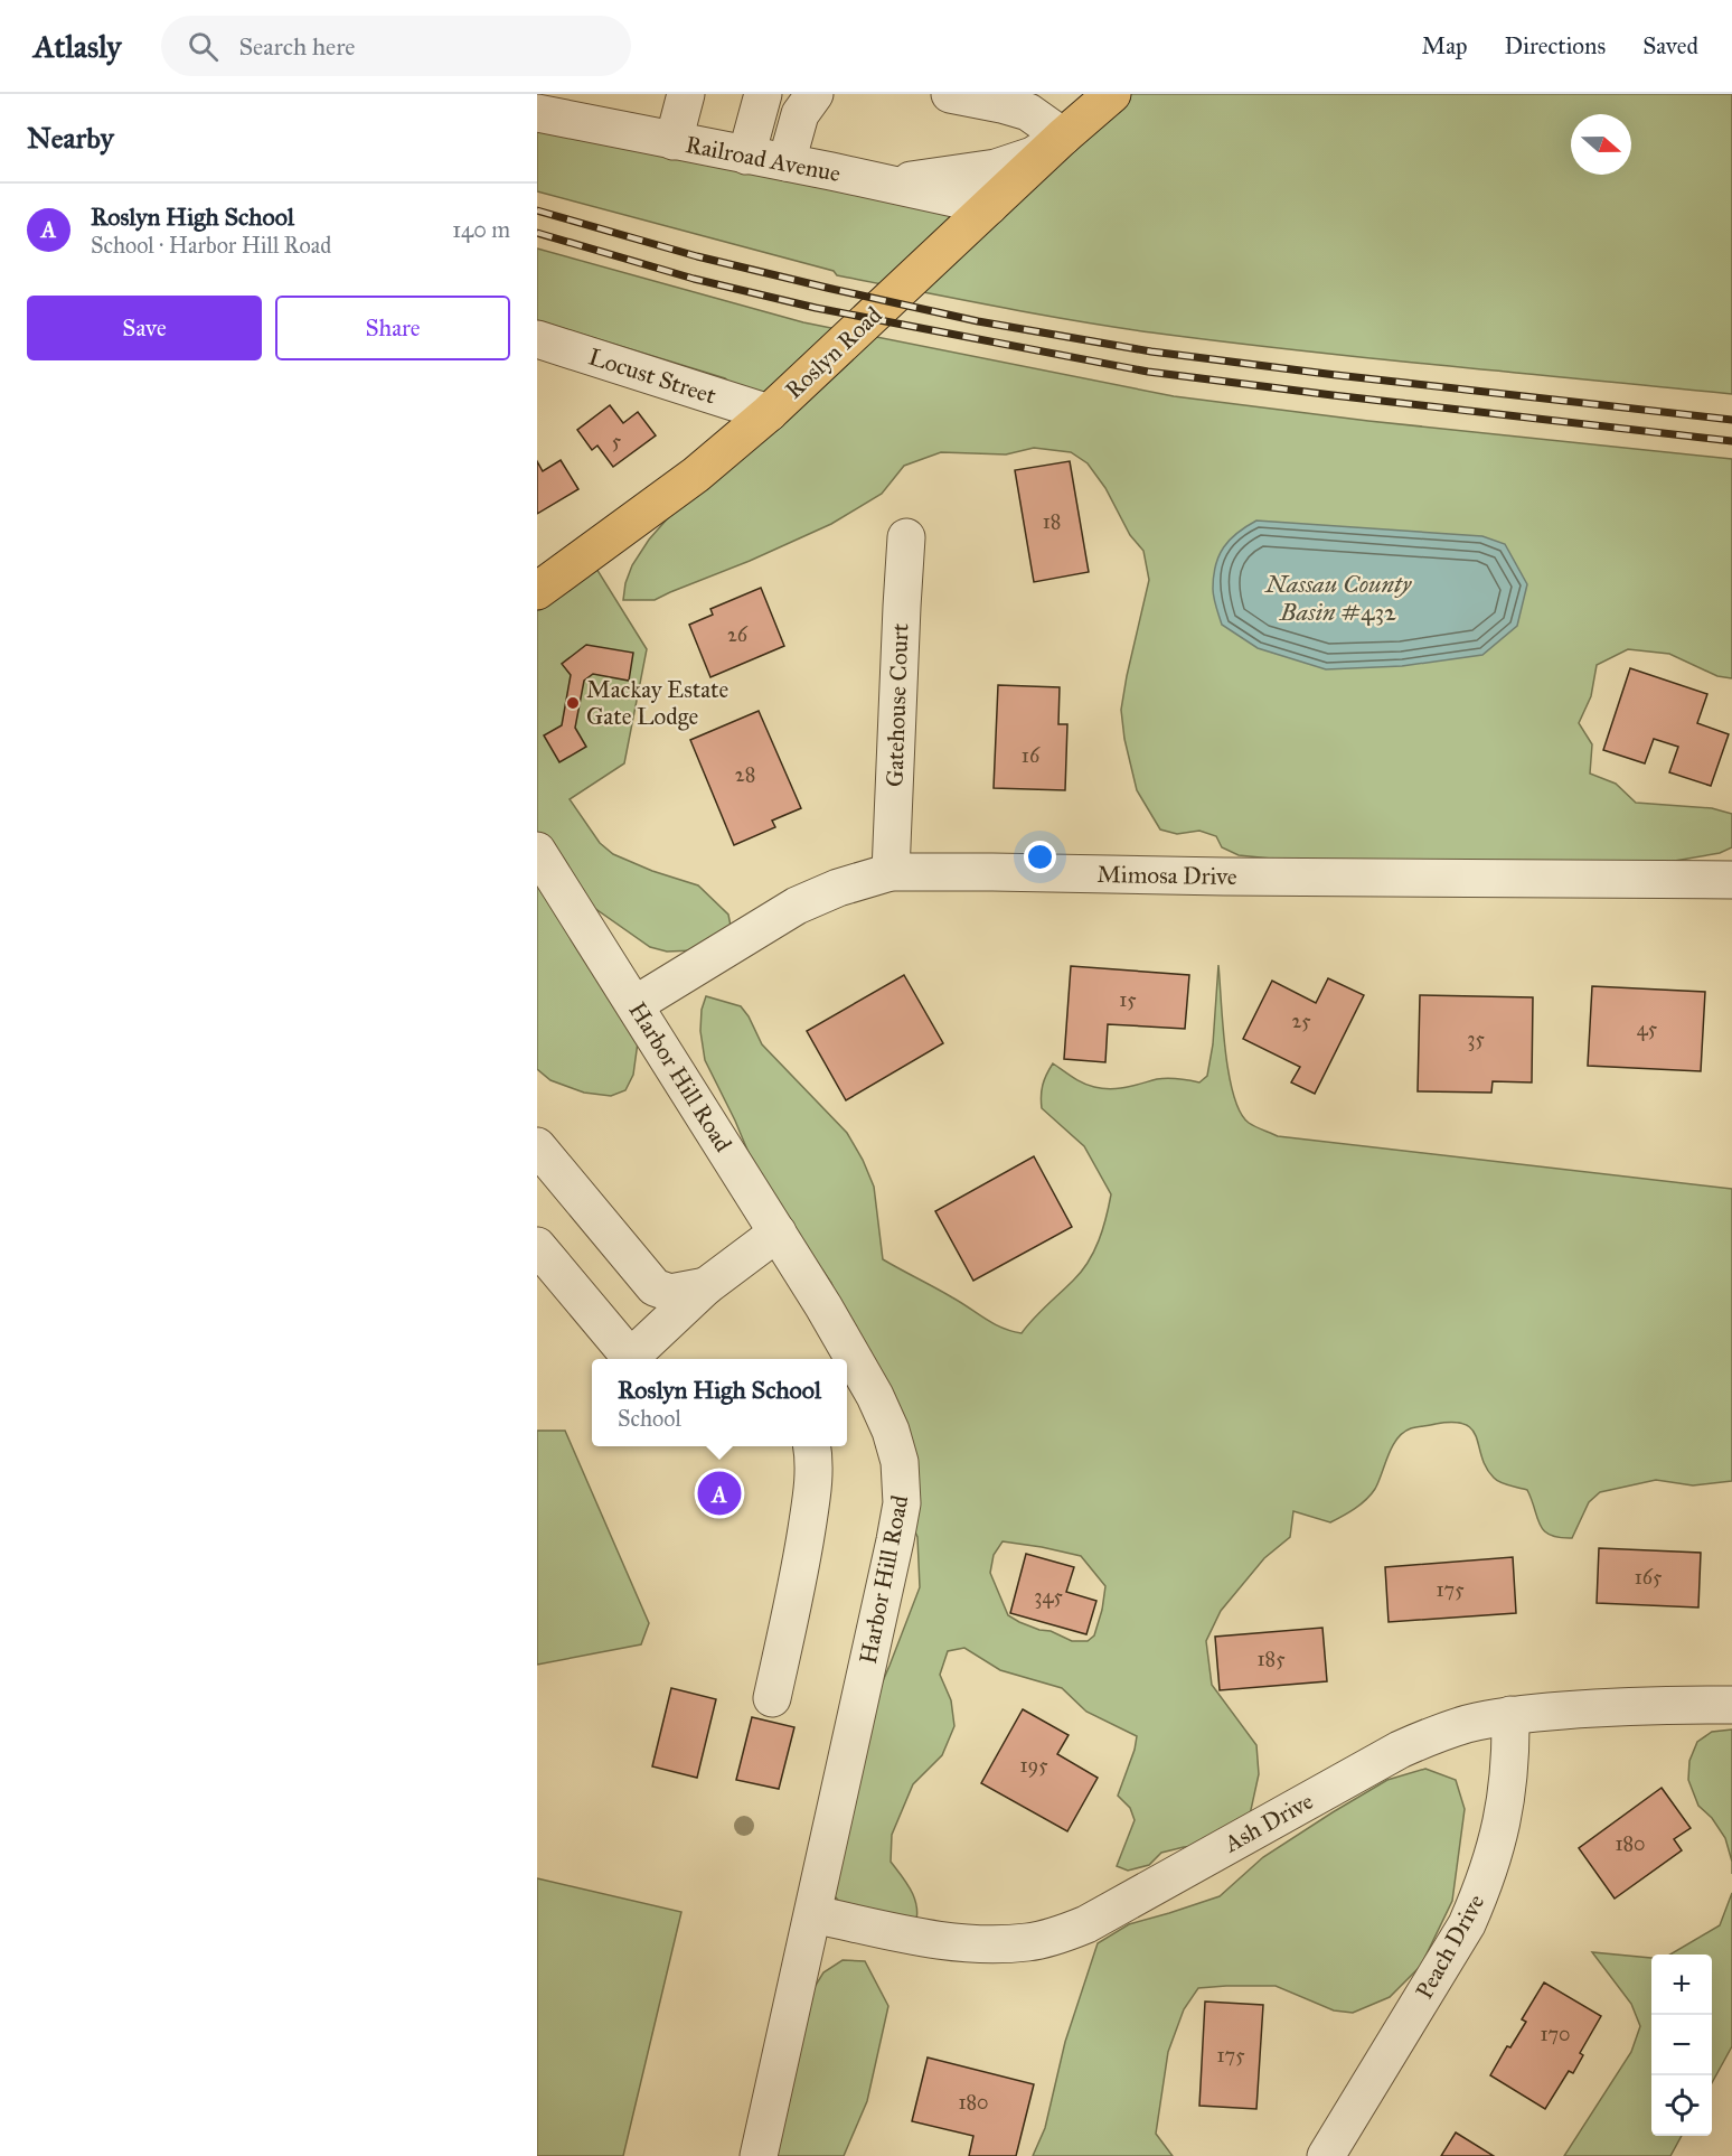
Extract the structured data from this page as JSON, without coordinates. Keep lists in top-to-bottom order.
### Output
{
  "streets": {
    "main road": ["Roslyn Road"],
    "street": [
      "Railroad Avenue",
      "Locust Street",
      "Gatehouse Court",
      "Mimosa Drive",
      "Harbor Hill Road",
      "Ash Drive",
      "Peach Drive"
    ]
  },
  "crossings": [
    ["Railroad Avenue", "Roslyn Road"],
    ["Roslyn Road", "Locust Street"],
    ["Gatehouse Court", "Mimosa Drive"],
    ["Mimosa Drive", "Harbor Hill Road"],
    ["Harbor Hill Road", "Ash Drive"],
    ["Ash Drive", "Peach Drive"]
  ],
  "water": ["Nassau County Basin #432"],
  "places": ["Mackay Estate Gate Lodge"],
  "house_numbers": [
    "5",
    "18",
    "26",
    "16",
    "28",
    "15",
    "25",
    "45",
    "35",
    "165",
    "175",
    "345",
    "185",
    "195",
    "180",
    "170",
    "175",
    "180"
  ],
  "north": "right",
  "page": {
    "header": "Atlasly",
    "search": "Search here",
    "nav": ["Map", "Directions", "Saved"],
    "heading": "Nearby",
    "list": [
      {
        "mark": "A",
        "name": "Roslyn High School",
        "note": "School · Harbor Hill Road",
        "value": "140 m"
      }
    ],
    "buttons": ["Save", "Share"],
    "popup": ["Roslyn High School", "School"],
    "pins": "A",
    "map_buttons": ["+", "−"]
  }
}
